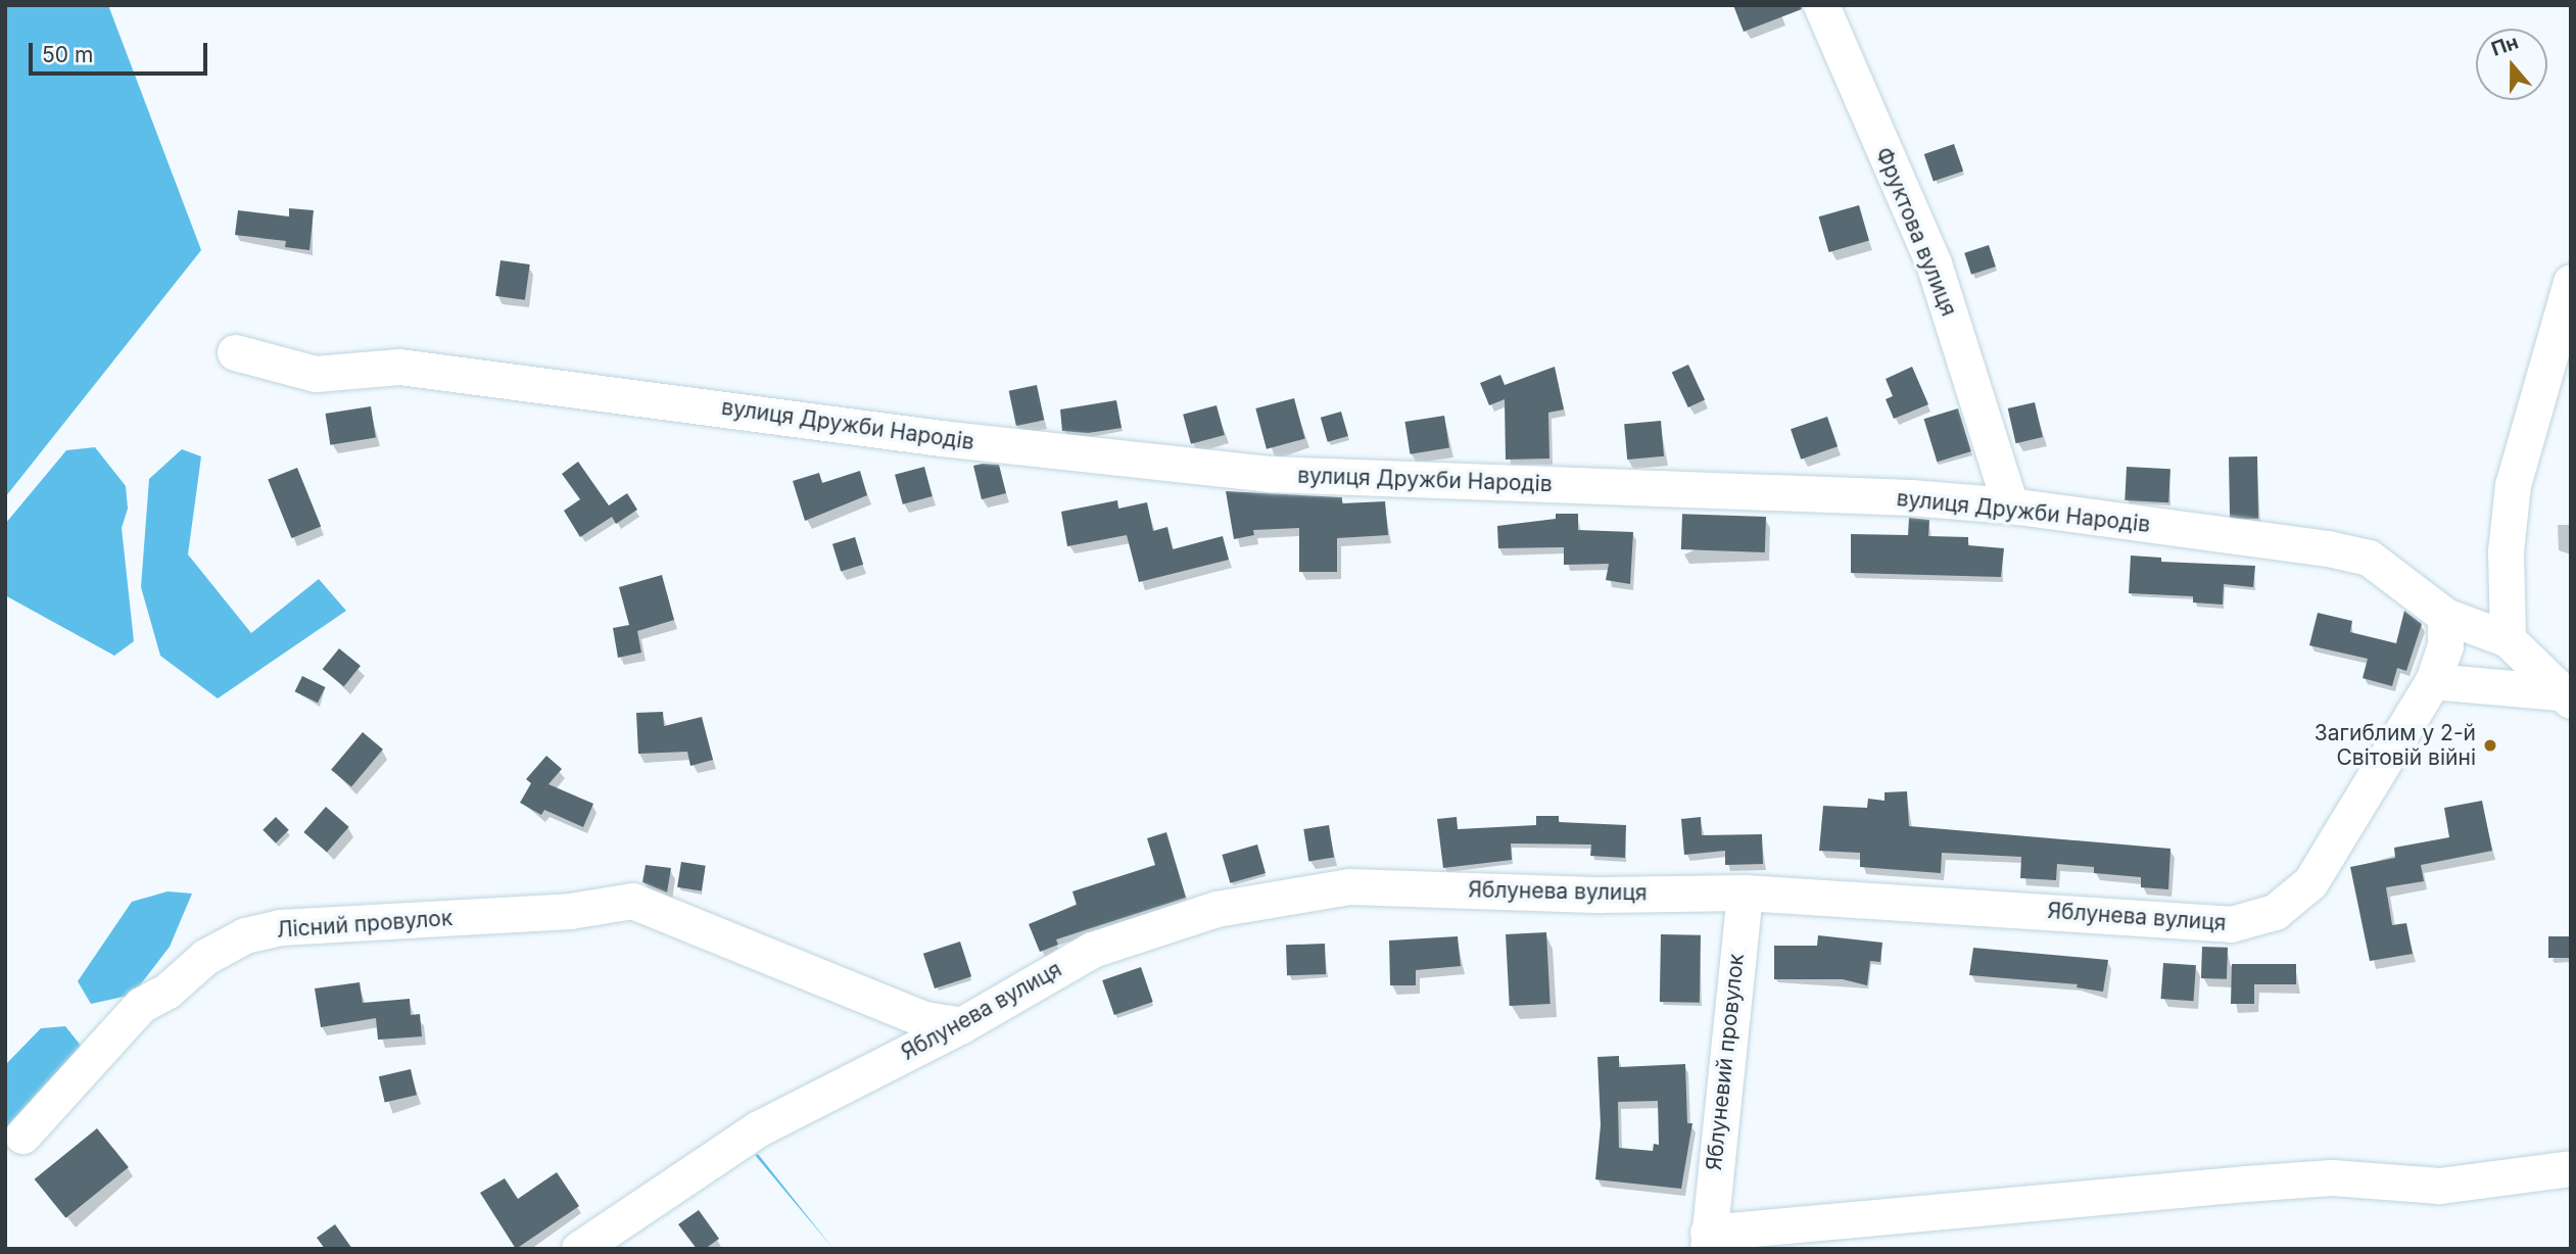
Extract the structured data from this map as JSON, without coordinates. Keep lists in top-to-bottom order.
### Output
{
  "streets": {
    "street": [
      "Фруктова вулиця",
      "вулиця Дружби Народів",
      "Яблунева вулиця",
      "Лісний провулок",
      "Яблуневий провулок"
    ]
  },
  "crossings": [
    ["Фруктова вулиця", "вулиця Дружби Народів"],
    ["вулиця Дружби Народів", "Яблунева вулиця"],
    ["Яблунева вулиця", "Лісний провулок"],
    ["Яблунева вулиця", "Яблуневий провулок"]
  ],
  "places": ["Загиблим у 2-й Світовій війні"],
  "scale_bar": "50 m",
  "north": "top"
}
